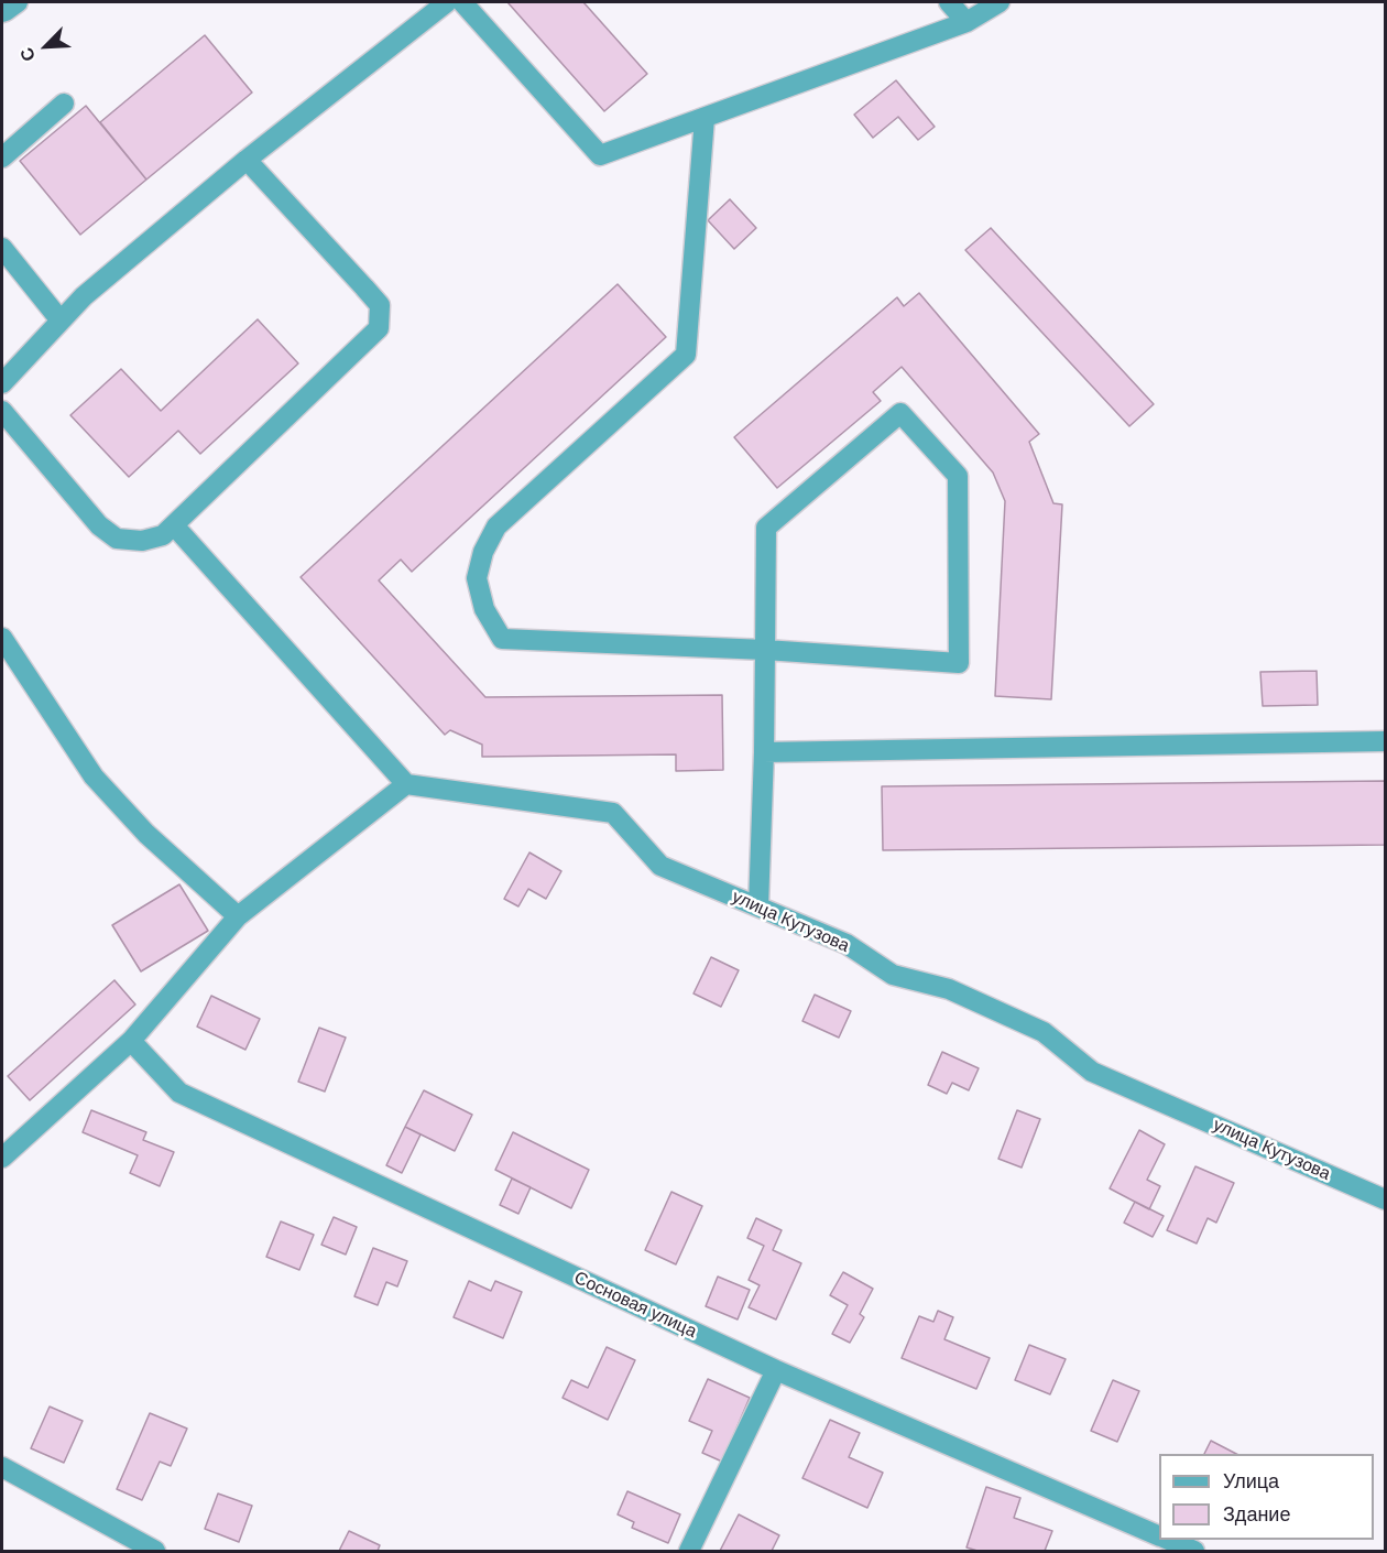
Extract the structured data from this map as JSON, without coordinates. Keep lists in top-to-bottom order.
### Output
{
  "streets": {
    "street": ["улица Кутузова", "Сосновая улица"]
  },
  "legend": ["Улица", "Здание"],
  "north": "bottom left"
}
